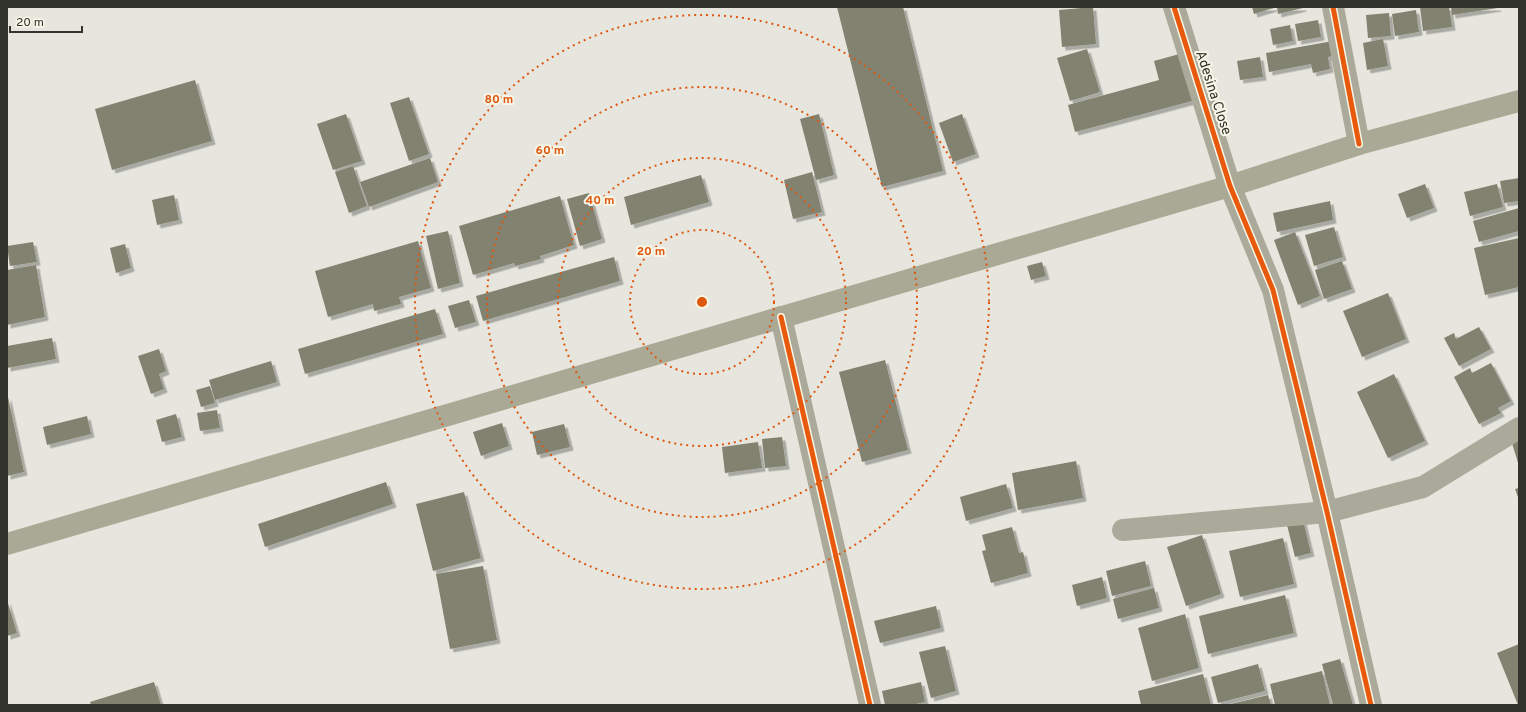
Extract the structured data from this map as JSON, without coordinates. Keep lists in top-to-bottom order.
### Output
{
  "streets": {
    "street": ["Adesina Close"]
  },
  "scale_bar": "20 m",
  "rings": [
    "80 m",
    "60 m",
    "40 m",
    "20 m"
  ]
}
